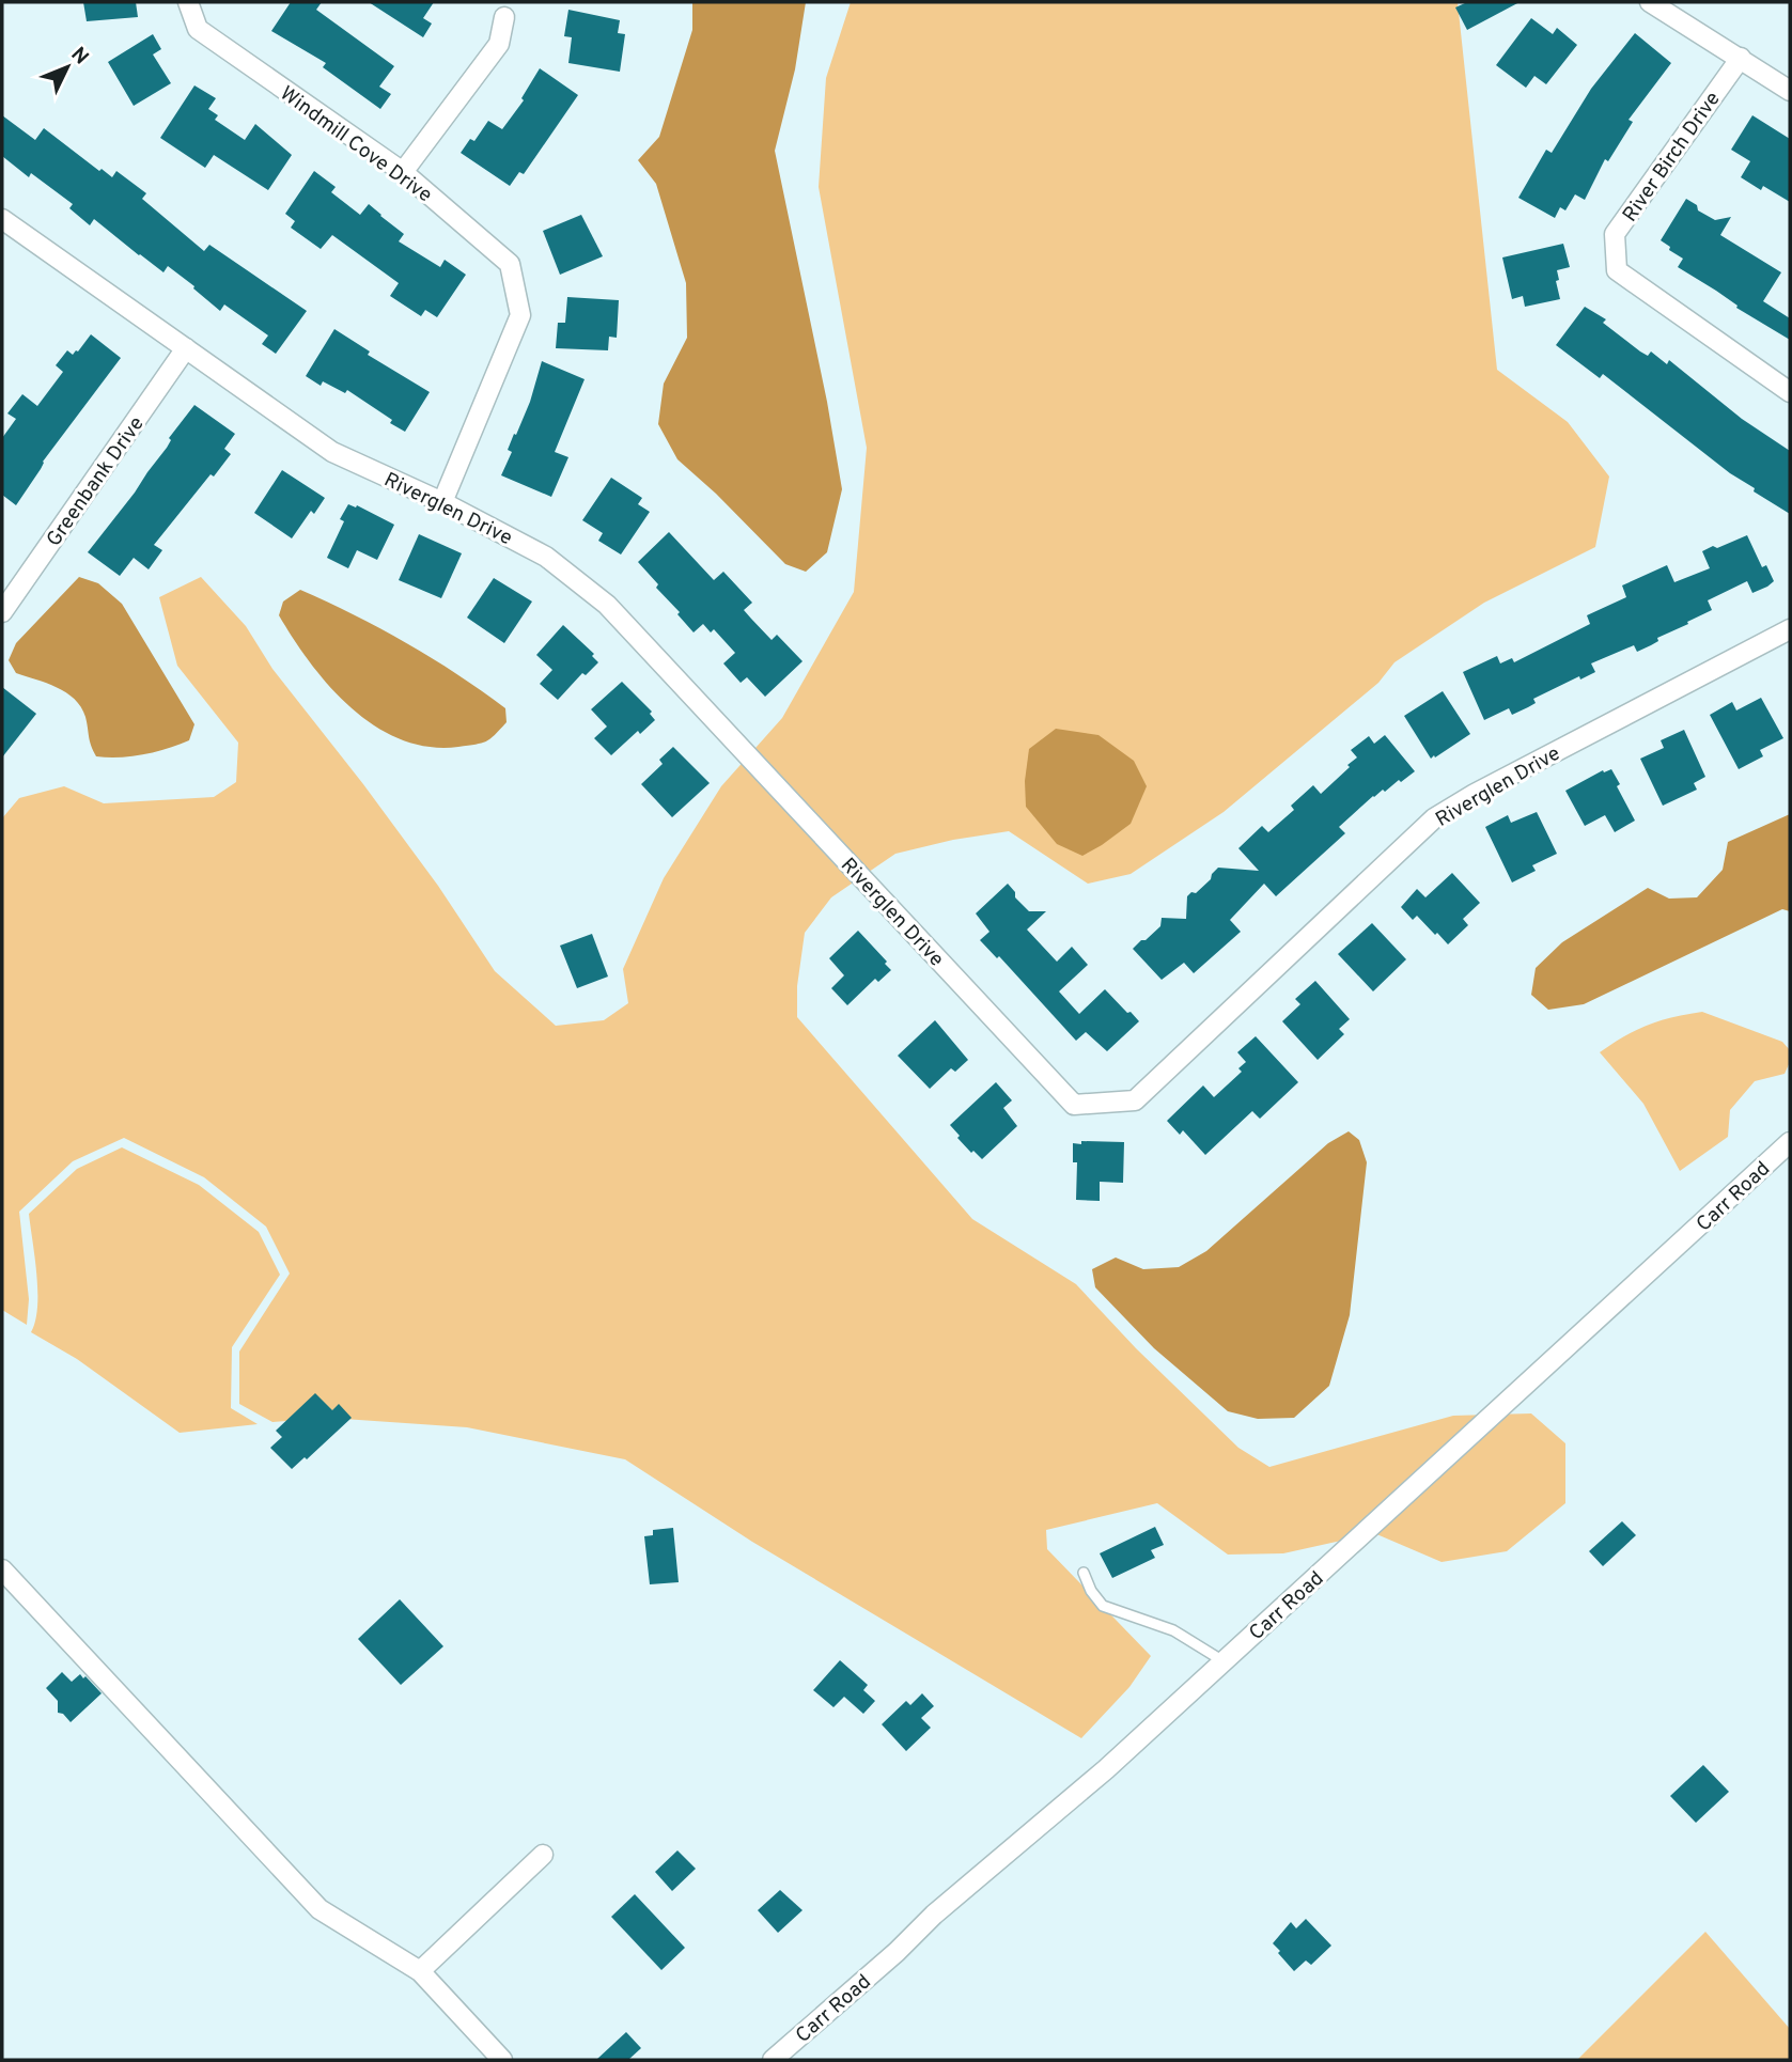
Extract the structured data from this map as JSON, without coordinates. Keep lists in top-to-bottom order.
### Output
{
  "streets": {
    "street": [
      "Windmill Cove Drive",
      "River Birch Drive",
      "Greenbank Drive",
      "Riverglen Drive",
      "Carr Road"
    ]
  },
  "crossings": [
    ["Windmill Cove Drive", "Riverglen Drive"],
    ["Greenbank Drive", "Riverglen Drive"]
  ],
  "north": "top right"
}
